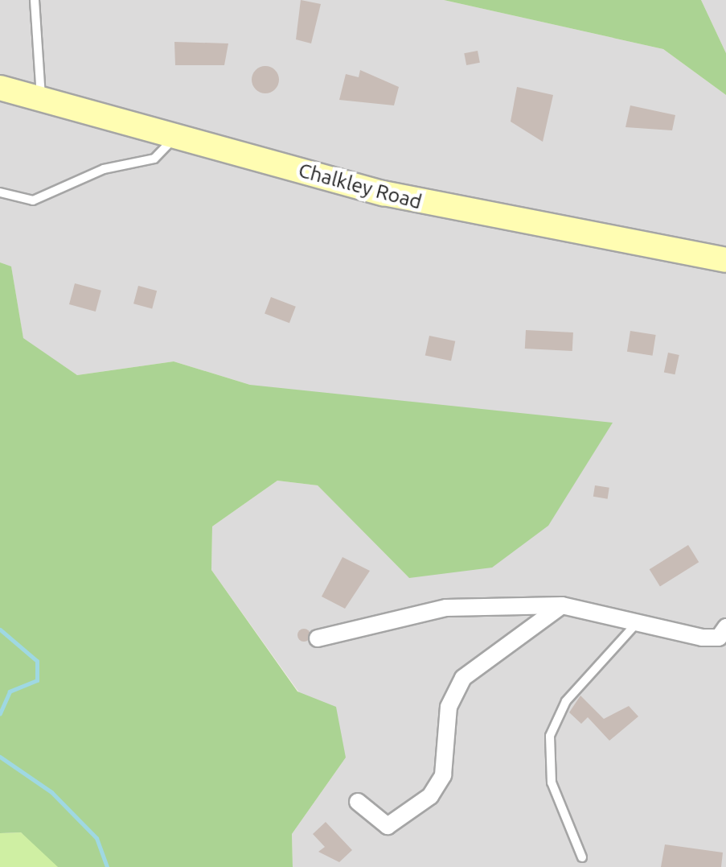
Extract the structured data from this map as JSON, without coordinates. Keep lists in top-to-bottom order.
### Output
{
  "streets": {
    "street": ["Chalkley Road"]
  }
}
